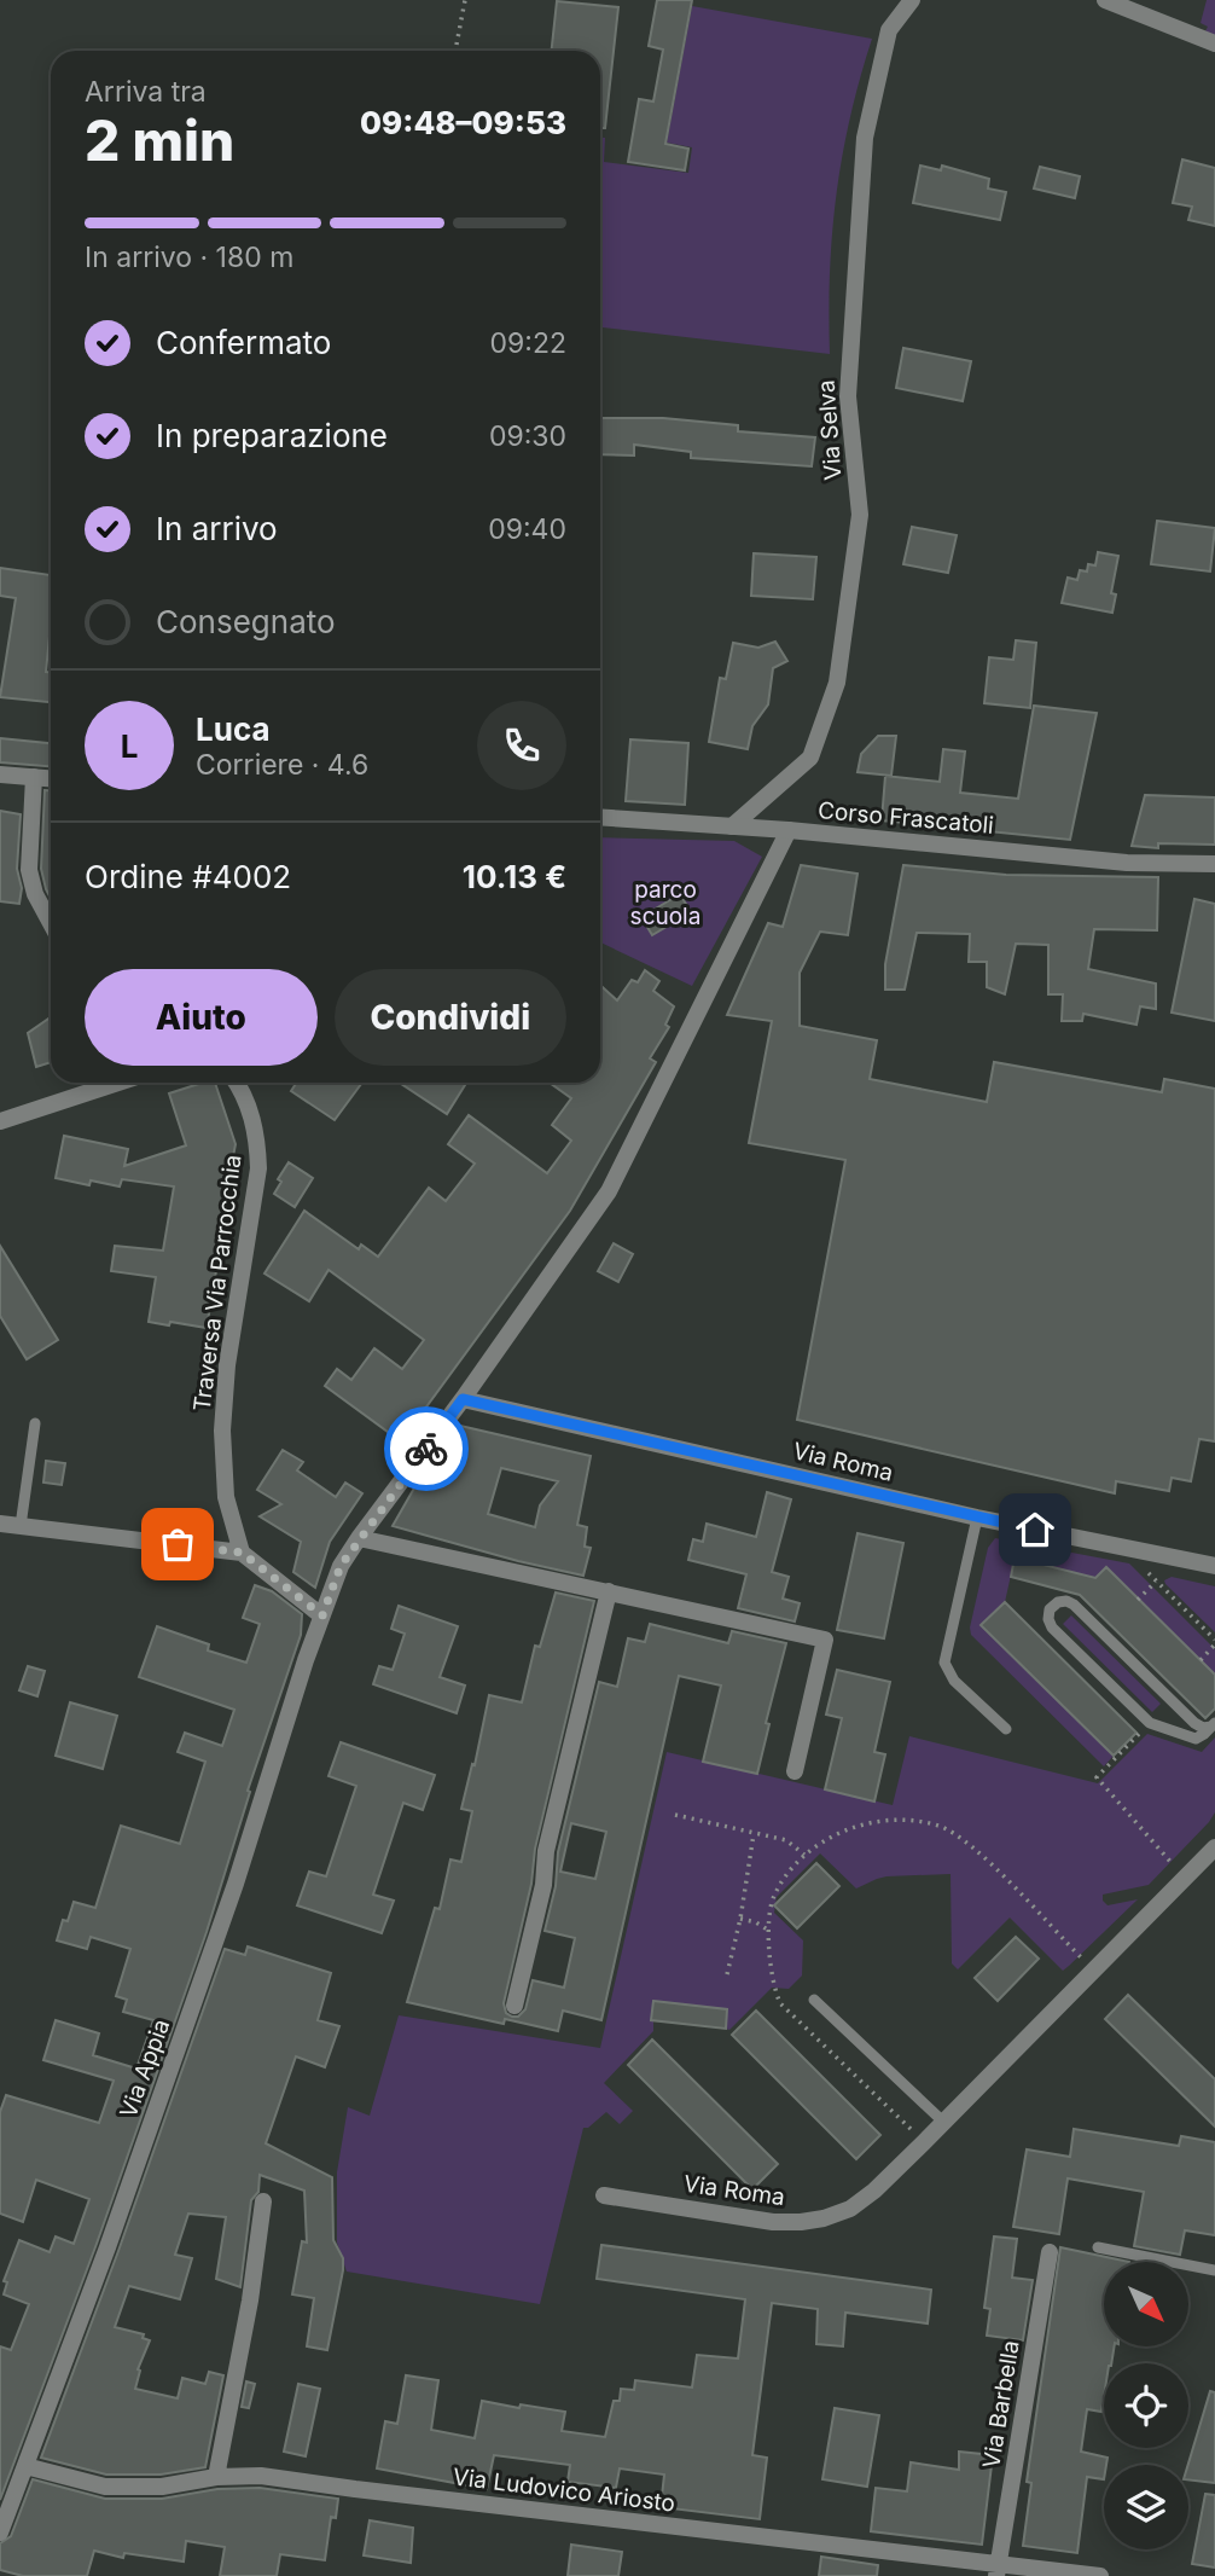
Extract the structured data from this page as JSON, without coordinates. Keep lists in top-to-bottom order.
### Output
{
  "streets": {
    "street": [
      "Via Selva",
      "Corso Frascatoli",
      "Traversa Via Parrocchia",
      "Via Roma",
      "Via Appia",
      "Via Barbella",
      "Via Ludovico Ariosto"
    ]
  },
  "crossings": [
    ["Via Selva", "Corso Frascatoli"],
    ["Via Appia", "Via Ludovico Ariosto"],
    ["Via Barbella", "Via Ludovico Ariosto"]
  ],
  "parks": ["parco scuola"],
  "north": "bottom right",
  "page": {
    "heading": ["2 min", "Arriva tra", "09:48–09:53"],
    "panel": [
      "Luca",
      "Corriere · 4.6",
      "Ordine #4002",
      "10.13 €"
    ],
    "bar": "In arrivo · 180 m",
    "list": [
      ["Confermato", "09:22"],
      ["In preparazione", "09:30"],
      ["In arrivo", "09:40"],
      "Consegnato"
    ],
    "round": "L",
    "buttons": ["Aiuto", "Condividi"]
  }
}
